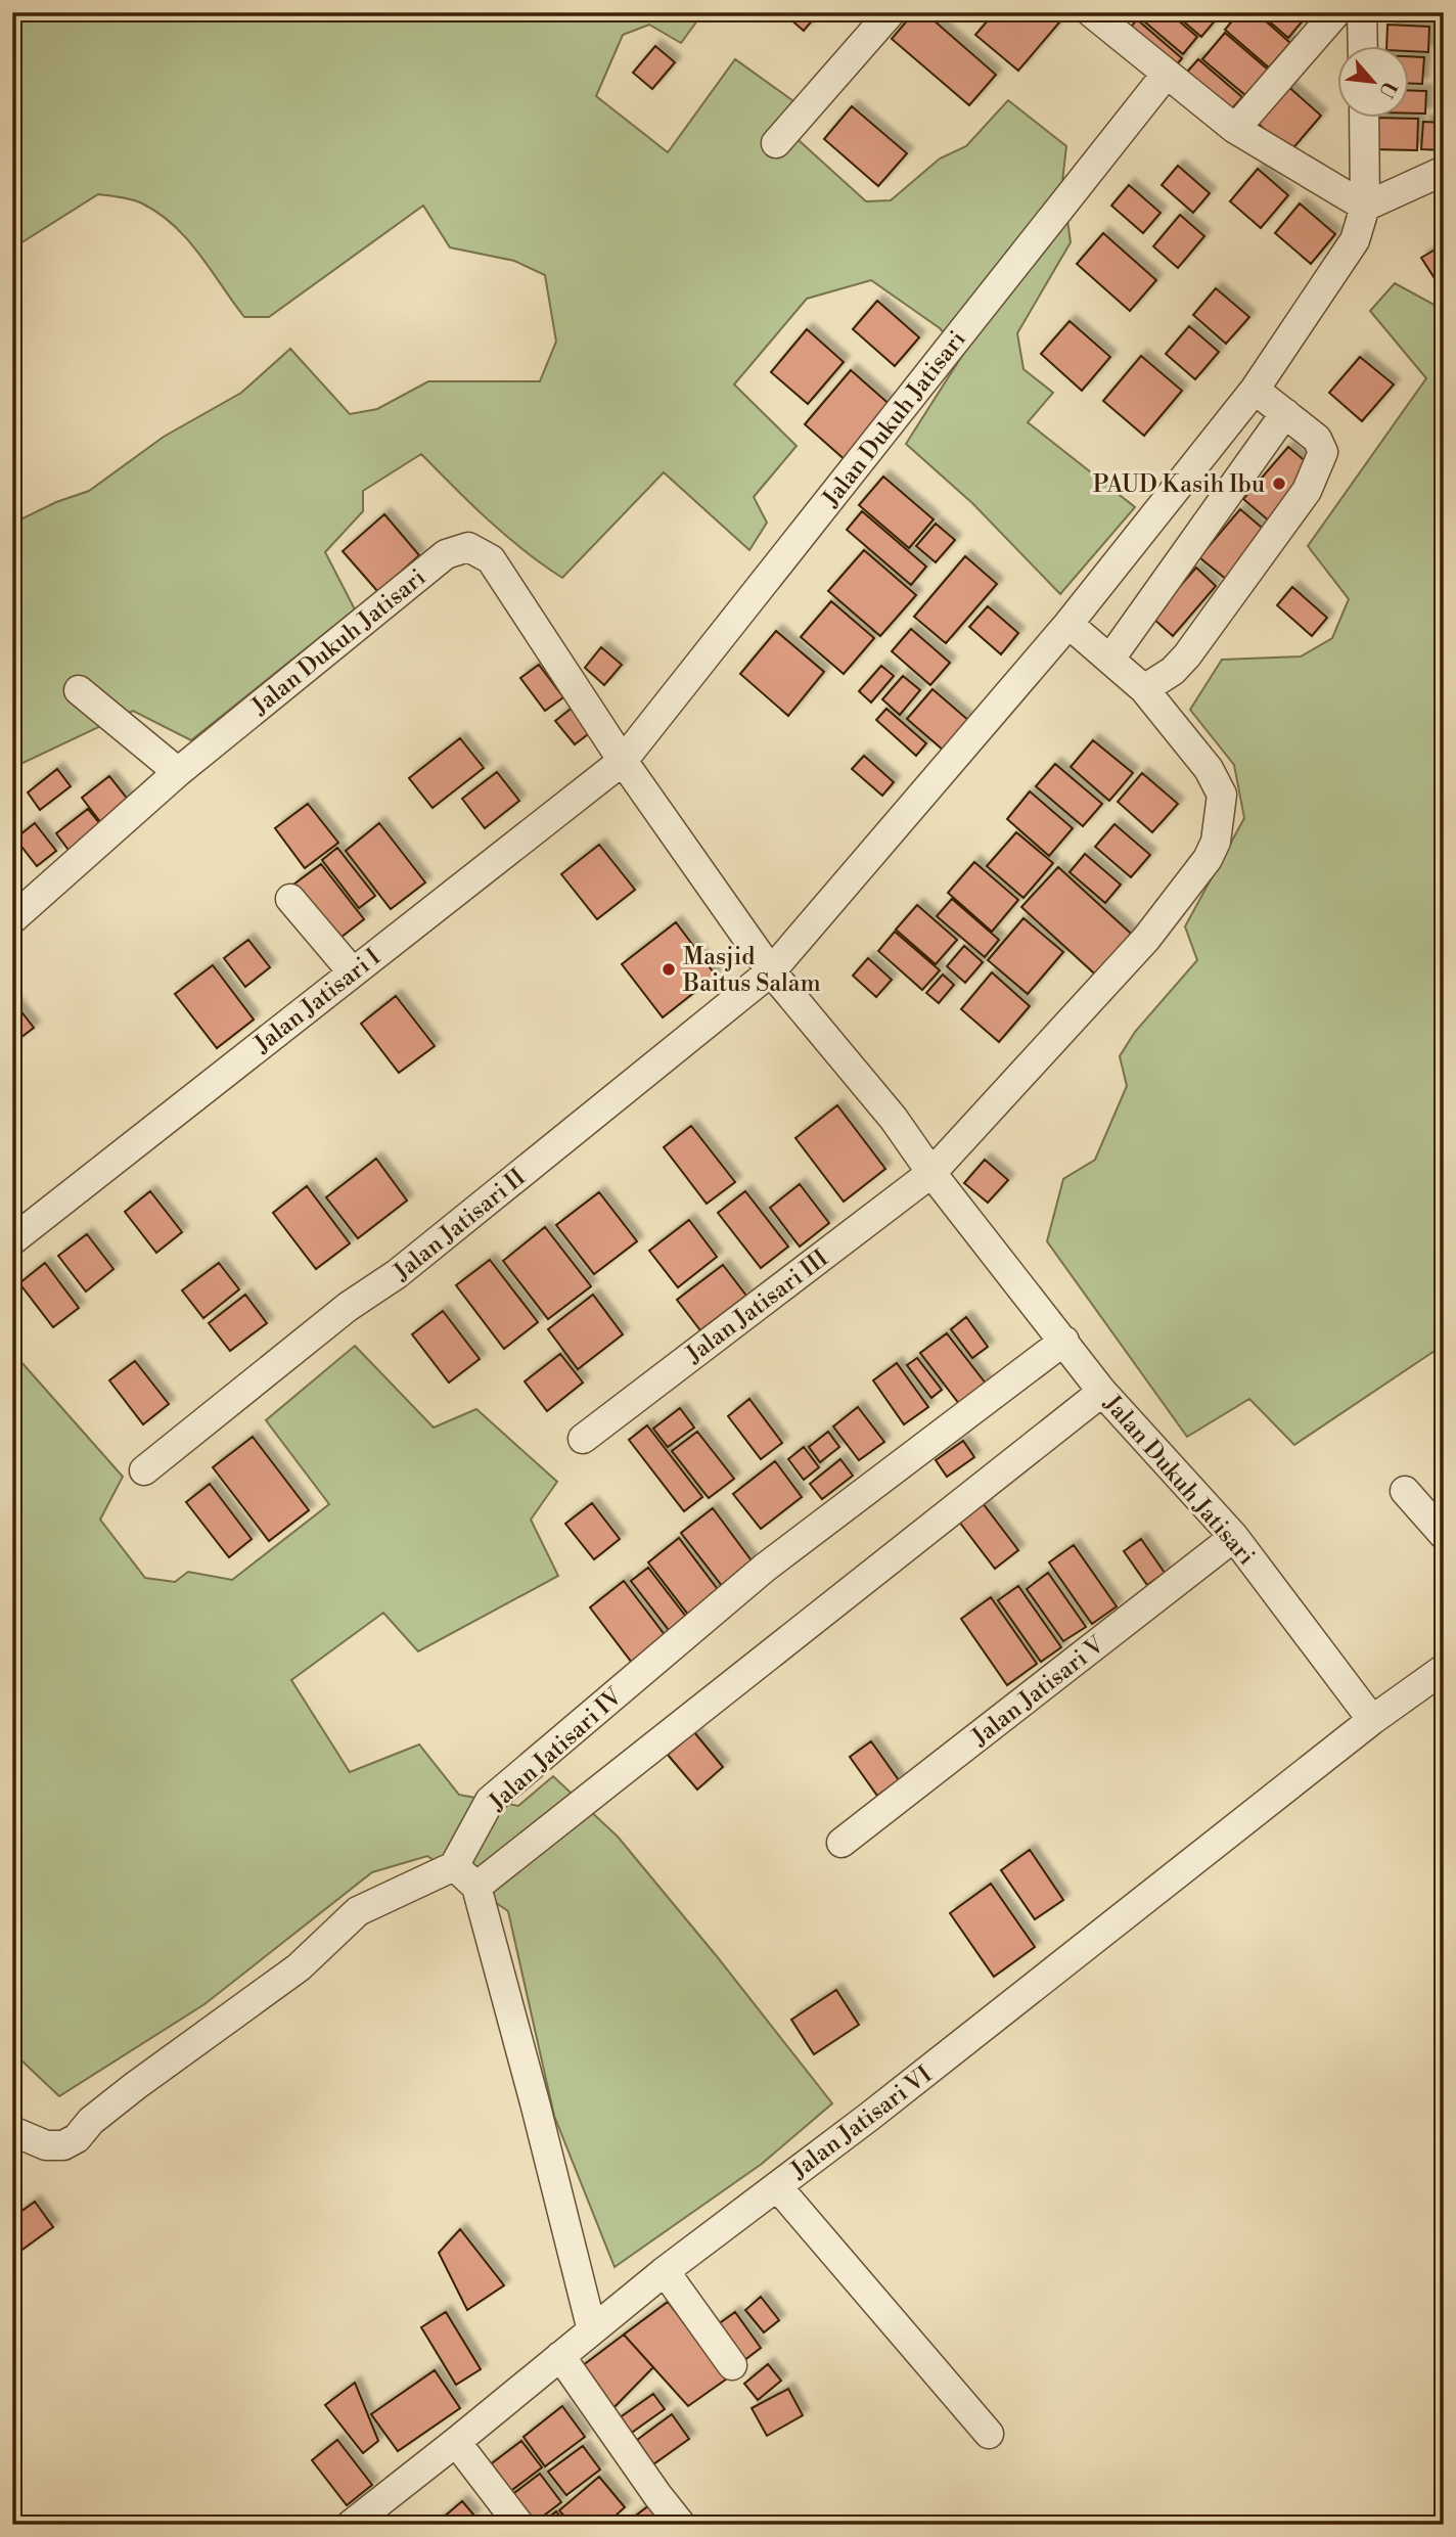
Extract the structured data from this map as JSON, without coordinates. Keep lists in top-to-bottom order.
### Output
{
  "streets": {
    "street": [
      "Jalan Dukuh Jatisari",
      "Jalan Jatisari I",
      "Jalan Jatisari II",
      "Jalan Jatisari III",
      "Jalan Jatisari V",
      "Jalan Jatisari IV",
      "Jalan Jatisari VI"
    ]
  },
  "crossings": [
    ["Jalan Dukuh Jatisari", "Jalan Jatisari I"],
    ["Jalan Dukuh Jatisari", "Jalan Jatisari II"],
    ["Jalan Dukuh Jatisari", "Jalan Jatisari III"],
    ["Jalan Dukuh Jatisari", "Jalan Jatisari V"],
    ["Jalan Dukuh Jatisari", "Jalan Jatisari IV"],
    ["Jalan Dukuh Jatisari", "Jalan Jatisari VI"]
  ],
  "places": ["PAUD Kasih Ibu", "Masjid Baitus Salam"],
  "north": "bottom right"
}
